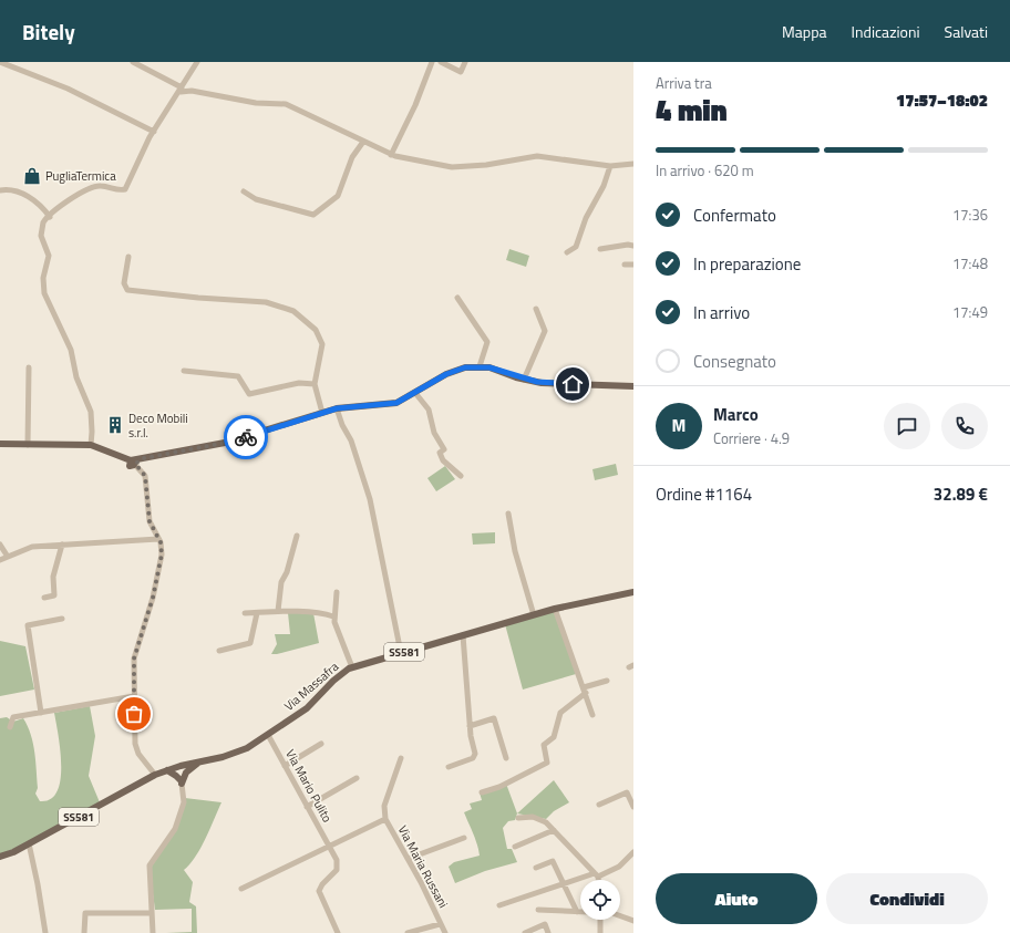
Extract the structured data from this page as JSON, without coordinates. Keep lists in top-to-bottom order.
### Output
{
  "streets": {
    "main road": ["SS581", "Via Massafra"],
    "street": ["Via Mario Pulito", "Via Maria Russani"]
  },
  "crossings": [
    ["Via Massafra", "Via Mario Pulito"]
  ],
  "places": {
    "shop": ["PugliaTermica"],
    "building": ["Deco Mobili s.r.l."]
  },
  "page": {
    "header": "Bitely",
    "nav": ["Mappa", "Indicazioni", "Salvati"],
    "heading": ["4 min", "Arriva tra", "17:57–18:02"],
    "panel": [
      "Marco",
      "Corriere · 4.9",
      "Ordine #1164",
      "32.89 €"
    ],
    "bar": "In arrivo · 620 m",
    "list": [
      ["Confermato", "17:36"],
      ["In preparazione", "17:48"],
      ["In arrivo", "17:49"],
      "Consegnato"
    ],
    "round": "M",
    "buttons": ["Aiuto", "Condividi"]
  }
}
